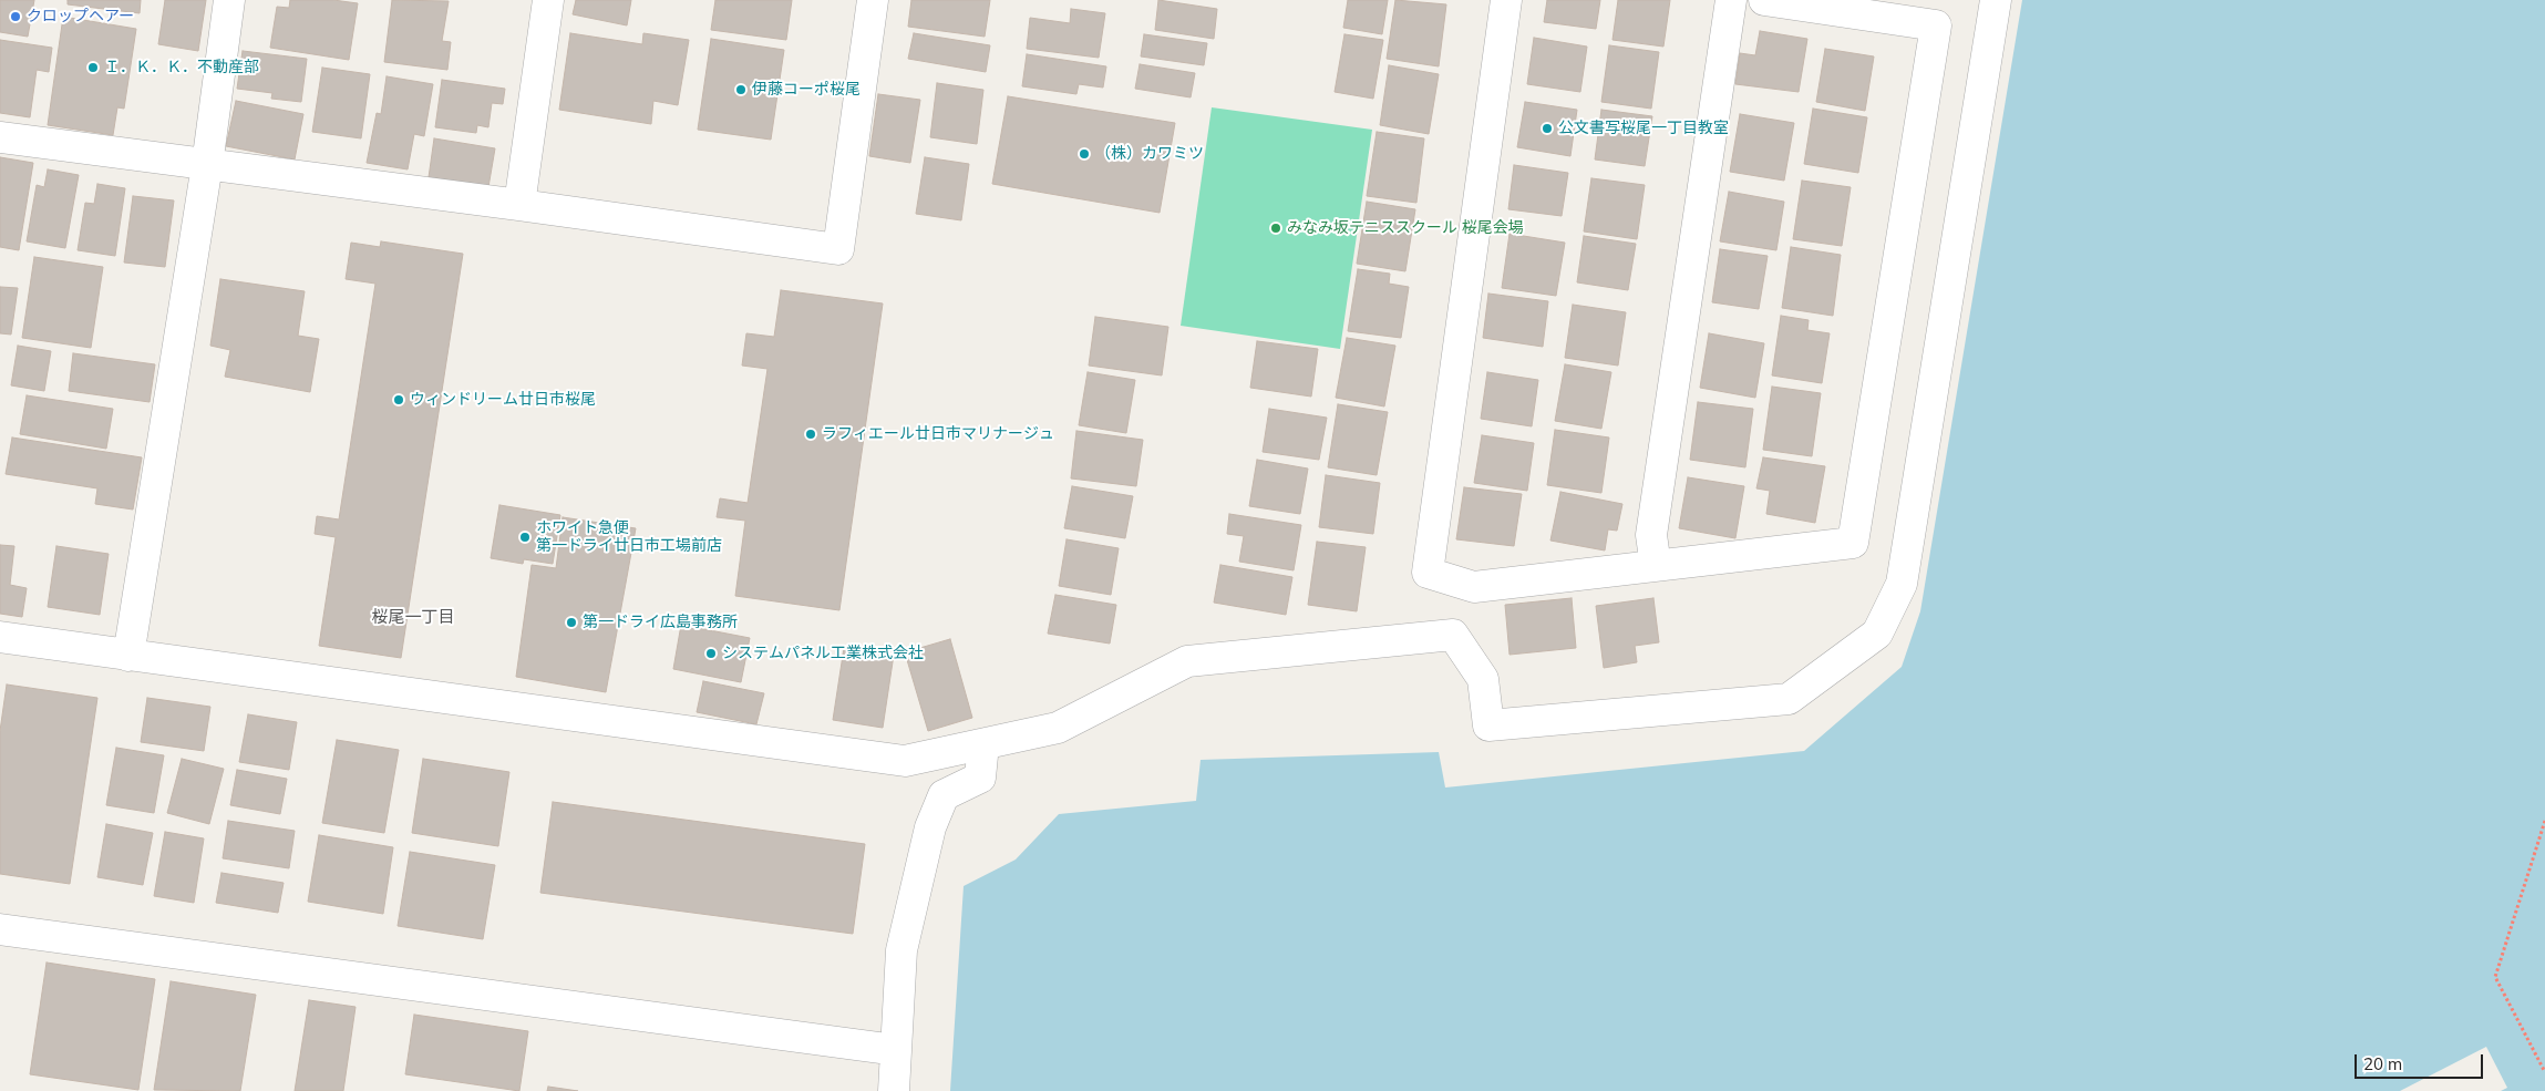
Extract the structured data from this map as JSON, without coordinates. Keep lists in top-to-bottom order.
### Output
{
  "districts": ["桜尾一丁目"],
  "places": [
    "クロップヘアー",
    "Ｉ．Ｋ．Ｋ．不動産部",
    "伊藤コーポ桜尾",
    "公文書写桜尾一丁目教室",
    "（株）カワミツ",
    "みなみ坂テニススクール 桜尾会場",
    "ウィンドリーム廿日市桜尾",
    "ラフィエール廿日市マリナージュ",
    "ホワイト急便 第一ドライ廿日市工場前店",
    "第一ドライ広島事務所",
    "システムパネル工業株式会社"
  ],
  "scale_bar": "20 m"
}
